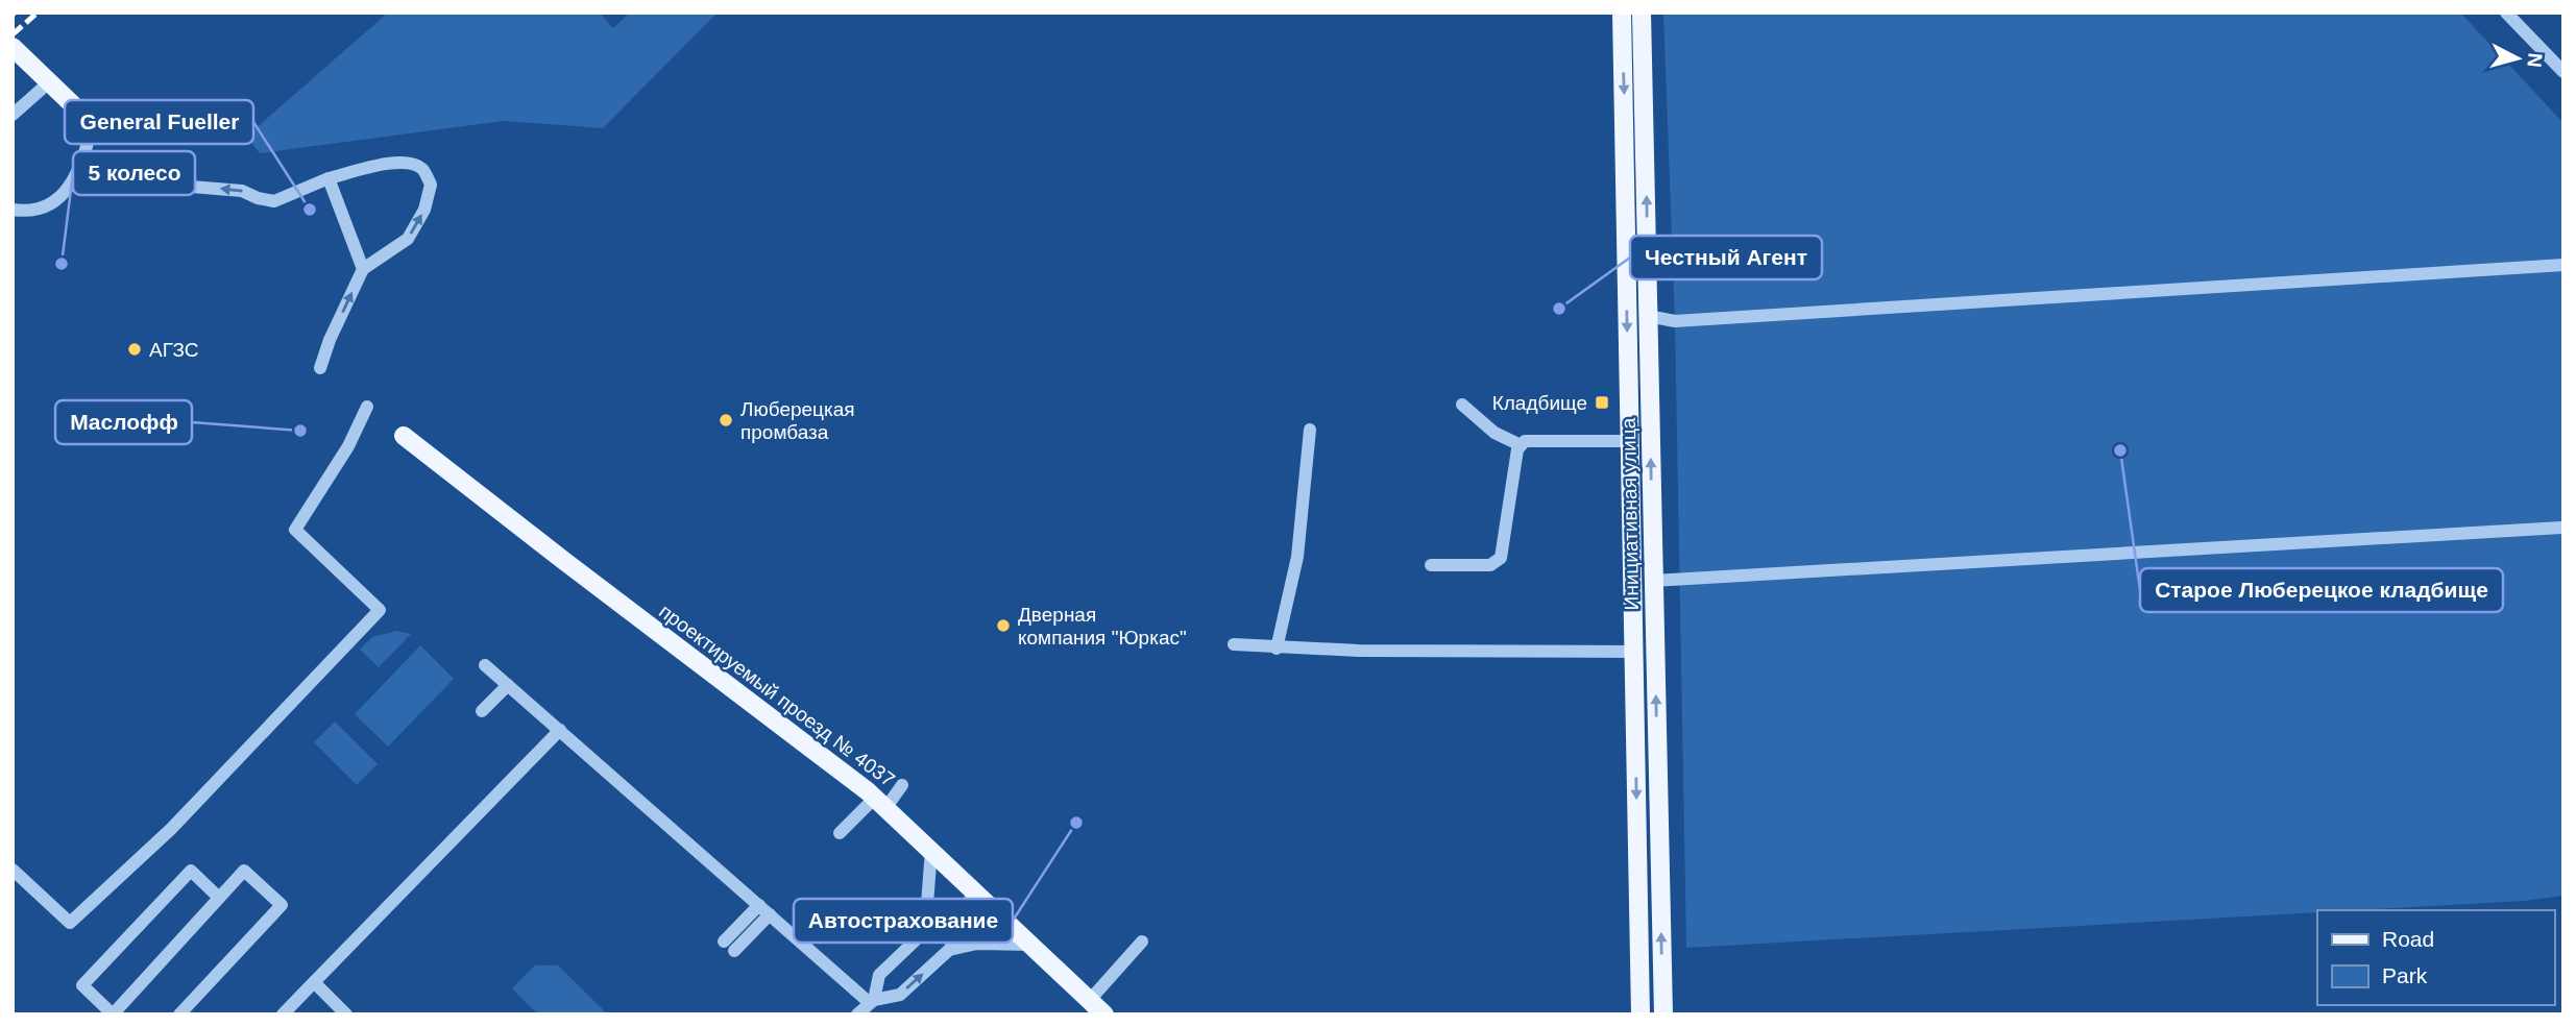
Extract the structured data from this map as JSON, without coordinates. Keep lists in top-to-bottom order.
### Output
{
  "streets": {
    "main road": ["Инициативная улица", "проектируемый проезд № 4037"]
  },
  "places": {
    "other": [
      "General Fueller",
      "5 колесо",
      "Честный Агент",
      "АГЗС",
      "Люберецкая промбаза",
      "Маслофф",
      "Старое Люберецкое кладбище",
      "Дверная компания \"Юркас\"",
      "Автострахование"
    ],
    "transit": ["Кладбище"]
  },
  "legend": ["Road", "Park"],
  "north": "right"
}
